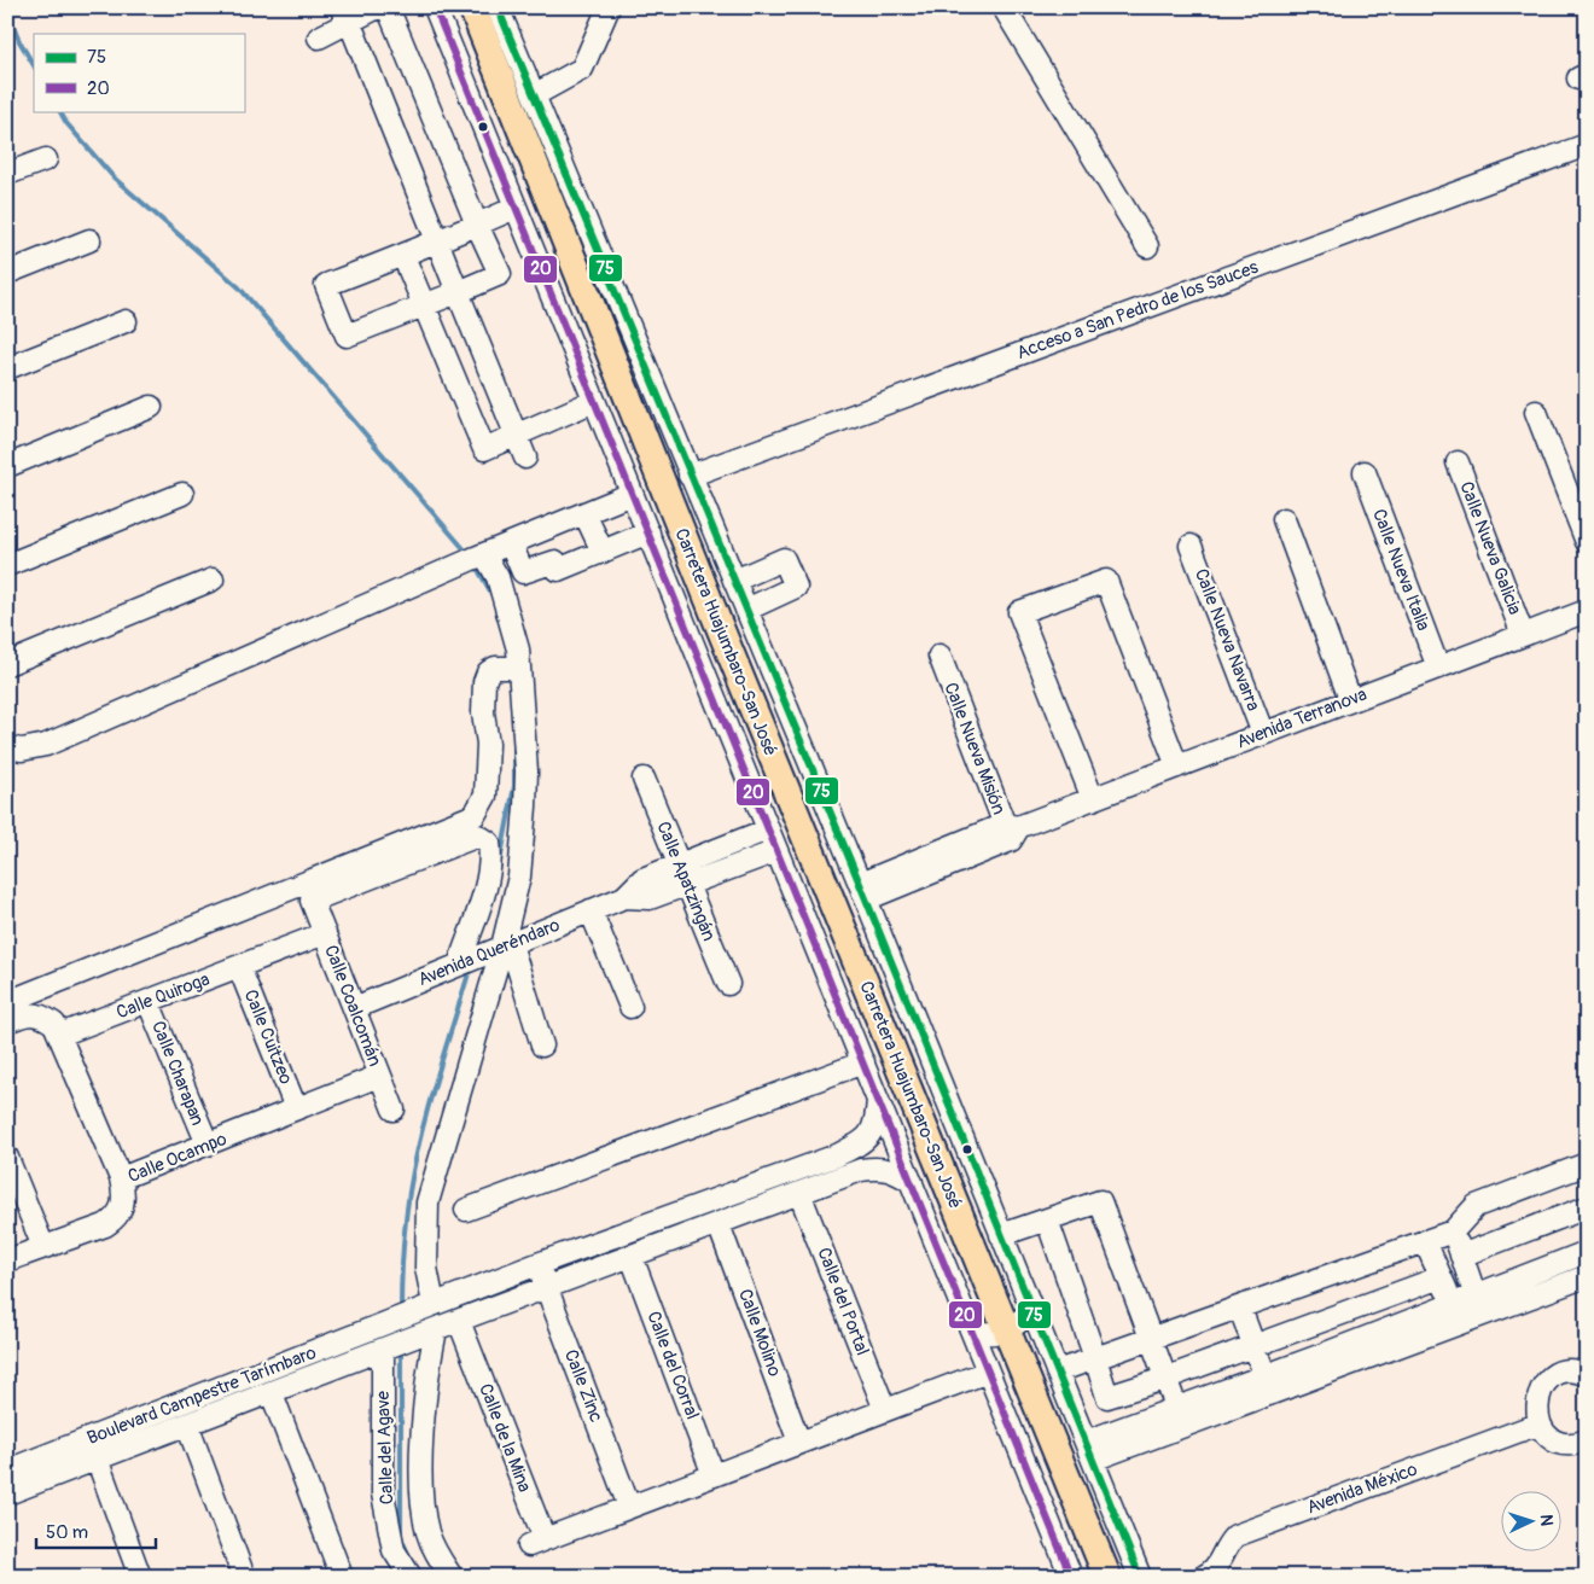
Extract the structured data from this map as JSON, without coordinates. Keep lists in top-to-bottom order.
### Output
{
  "streets": {
    "main road": ["Carretera Huajumbaro-San José"],
    "street": [
      "Acceso a San Pedro de los Sauces",
      "Calle Nueva Galicia",
      "Calle Nueva Italia",
      "Calle Nueva Navarra",
      "Avenida Terranova",
      "Calle Nueva Misión",
      "Calle Apatzingán",
      "Avenida Queréndaro",
      "Calle Quiroga",
      "Calle Coalcomán",
      "Calle Cuitzeo",
      "Calle Charapan",
      "Calle Ocampo",
      "Calle del Portal",
      "Calle Molino",
      "Calle del Corral",
      "Calle Zinc",
      "Boulevard Campestre Tarímbaro",
      "Calle de la Mina",
      "Calle del Agave",
      "Avenida México"
    ]
  },
  "crossings": [
    ["Calle Nueva Galicia", "Avenida Terranova"],
    ["Calle Nueva Italia", "Avenida Terranova"],
    ["Calle Nueva Navarra", "Avenida Terranova"],
    ["Avenida Terranova", "Calle Nueva Misión"],
    ["Calle Apatzingán", "Avenida Queréndaro"],
    ["Avenida Queréndaro", "Calle Coalcomán"],
    ["Calle Quiroga", "Calle Coalcomán"],
    ["Calle Quiroga", "Calle Cuitzeo"],
    ["Calle Quiroga", "Calle Charapan"],
    ["Calle Coalcomán", "Calle Ocampo"],
    ["Calle Cuitzeo", "Calle Ocampo"],
    ["Calle Charapan", "Calle Ocampo"],
    ["Calle del Portal", "Boulevard Campestre Tarímbaro"],
    ["Calle Molino", "Boulevard Campestre Tarímbaro"],
    ["Calle del Corral", "Boulevard Campestre Tarímbaro"],
    ["Calle Zinc", "Boulevard Campestre Tarímbaro"],
    ["Calle Zinc", "Calle de la Mina"],
    ["Boulevard Campestre Tarímbaro", "Calle de la Mina"],
    ["Boulevard Campestre Tarímbaro", "Calle del Agave"]
  ],
  "lines": ["transit line 75", "transit line 20"],
  "legend": ["75", "20"],
  "scale_bar": "50 m",
  "north": "right"
}
